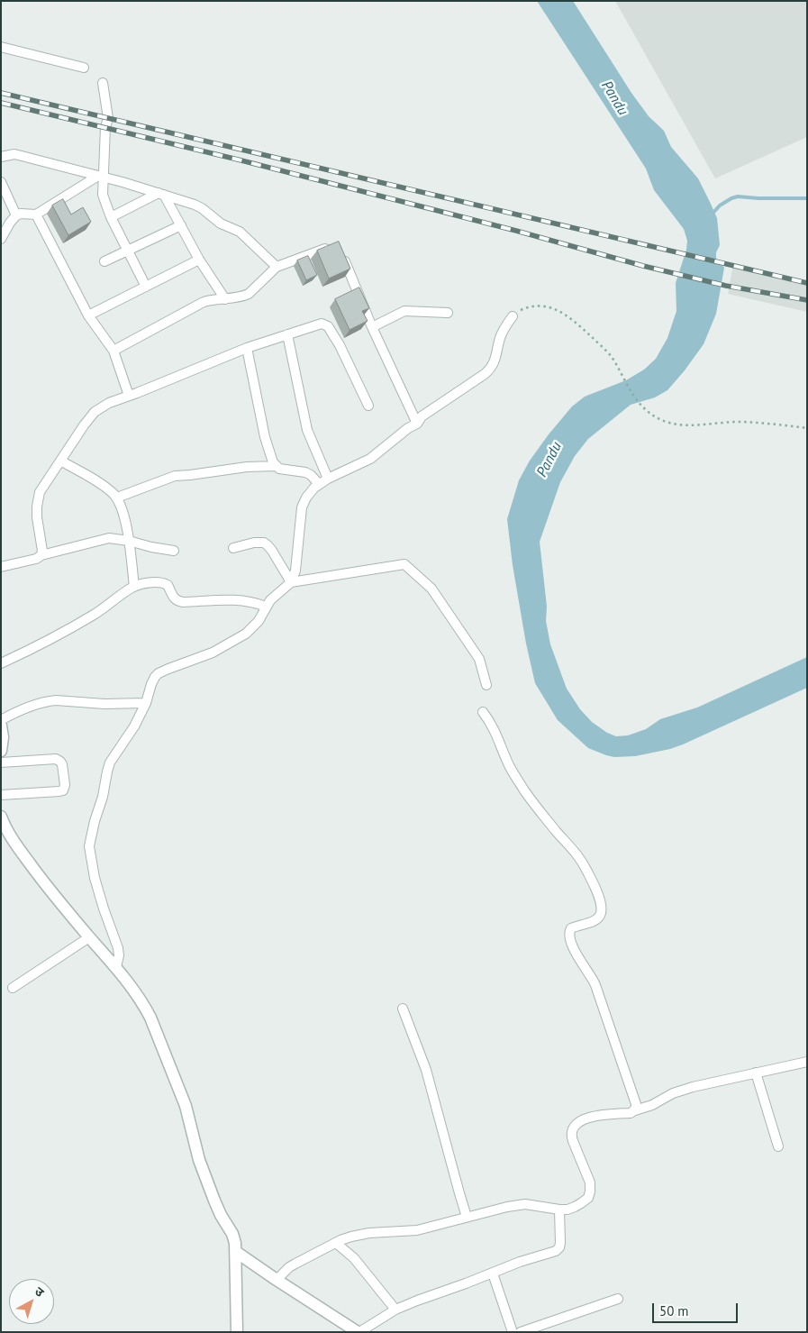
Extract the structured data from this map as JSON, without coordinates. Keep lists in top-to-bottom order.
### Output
{
  "water": ["Pandu"],
  "scale_bar": "50 m",
  "north": "top right"
}
